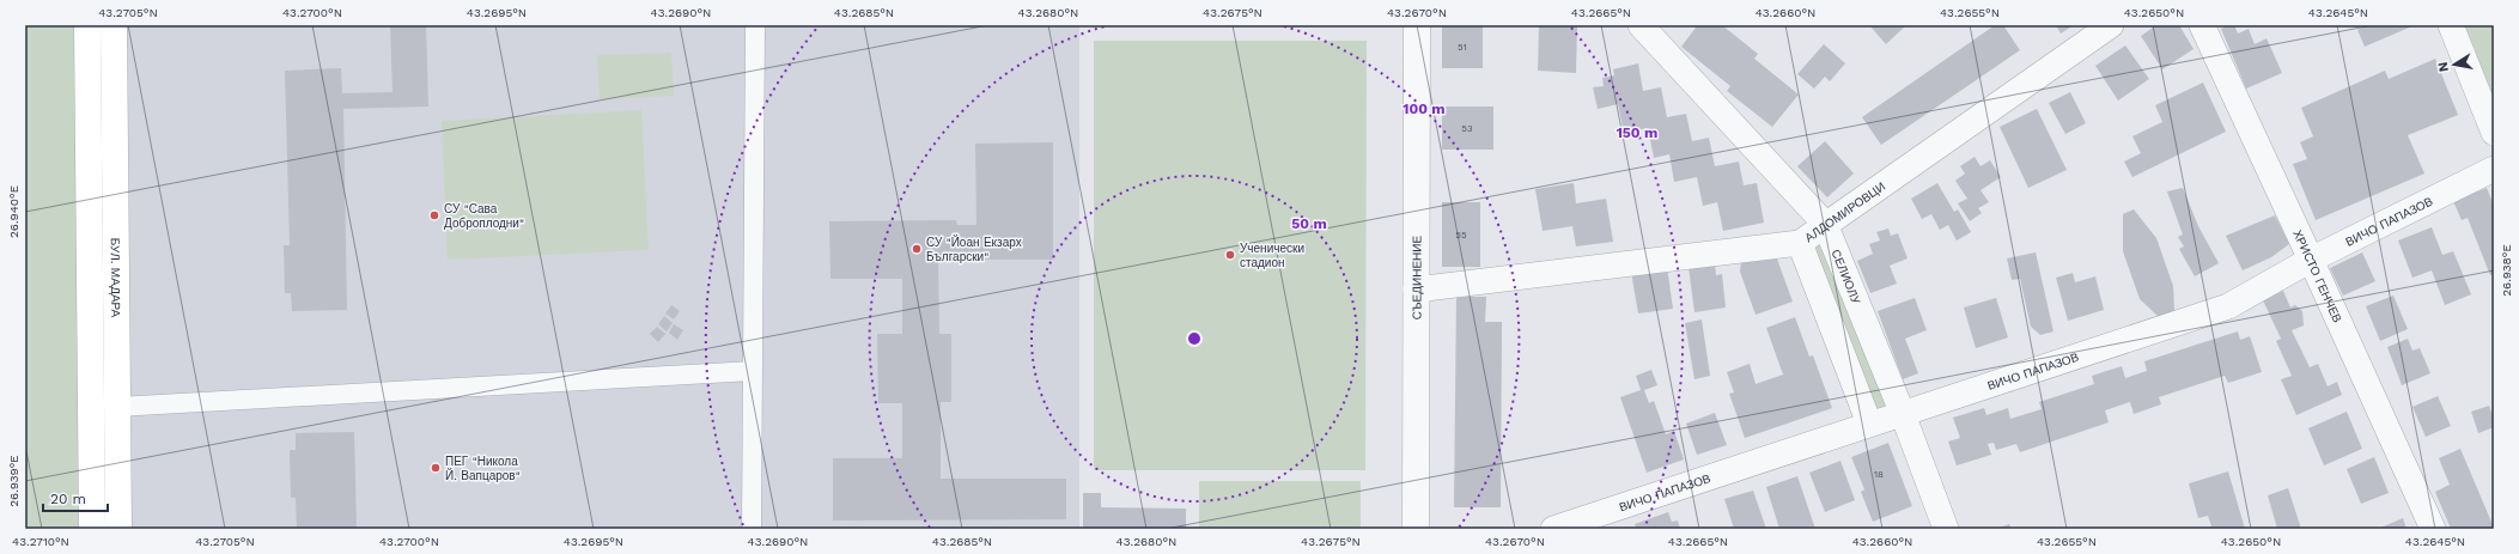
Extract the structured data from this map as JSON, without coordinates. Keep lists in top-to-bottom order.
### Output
{
  "streets": {
    "main road": ["БУЛ. МАДАРА"],
    "street": [
      "АЛДОМИРОВЦИ",
      "ВИЧО ПАПАЗОВ",
      "СЪЕДИНЕНИЕ",
      "СЕЛИОЛУ",
      "ХРИСТО ГЕНЧЕВ"
    ]
  },
  "crossings": [
    ["АЛДОМИРОВЦИ", "СЪЕДИНЕНИЕ"],
    ["АЛДОМИРОВЦИ", "СЕЛИОЛУ"],
    ["ВИЧО ПАПАЗОВ", "СЕЛИОЛУ"],
    ["ВИЧО ПАПАЗОВ", "ХРИСТО ГЕНЧЕВ"]
  ],
  "places": [
    "СУ \"Сава Доброплодни\"",
    "СУ \"Йоан Екзарх Български\"",
    "Ученически стадион",
    "ПЕГ \"Никола Й. Вапцаров\""
  ],
  "house_numbers": [
    "51",
    "53",
    "55",
    "18"
  ],
  "scale_bar": "20 m",
  "north": "left",
  "coordinates": [
    "43.2705°N",
    "43.2700°N",
    "43.2695°N",
    "43.2690°N",
    "43.2685°N",
    "43.2680°N",
    "43.2675°N",
    "43.2670°N",
    "43.2665°N",
    "43.2660°N",
    "43.2655°N",
    "43.2650°N",
    "43.2645°N",
    "26.940°E",
    "26.938°E",
    "26.939°E",
    "43.2710°N"
  ],
  "rings": ["100 m", "150 m", "50 m"]
}
